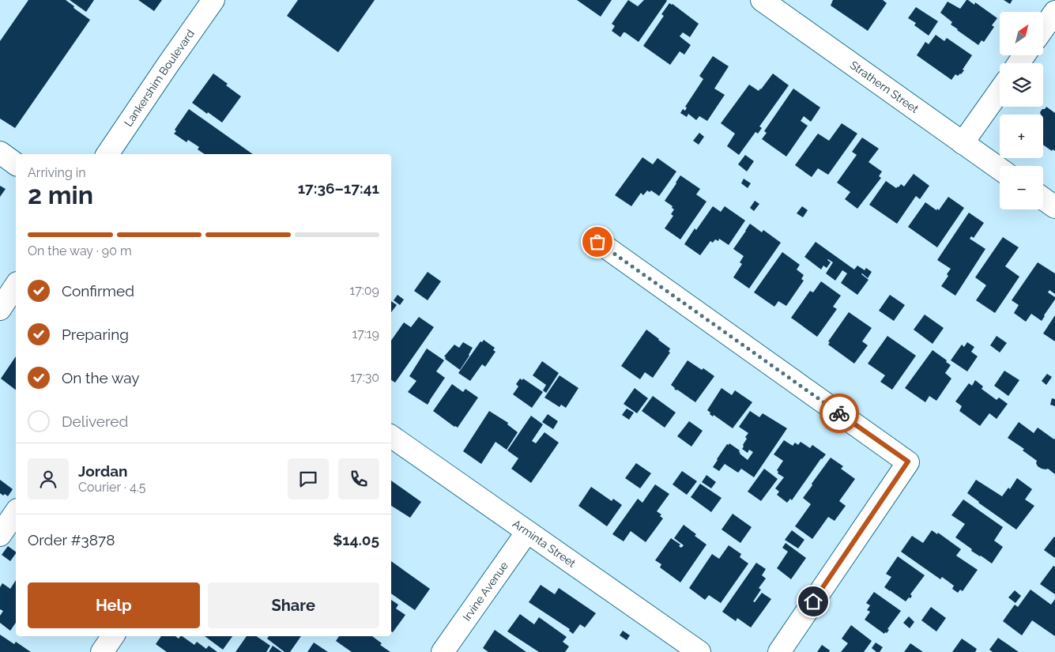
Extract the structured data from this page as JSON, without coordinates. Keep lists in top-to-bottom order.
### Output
{
  "streets": {
    "street": [
      "Lankershim Boulevard",
      "Strathern Street",
      "Arminta Street",
      "Irvine Avenue"
    ]
  },
  "crossings": [
    ["Arminta Street", "Irvine Avenue"]
  ],
  "north": "top right",
  "page": {
    "map_buttons": ["+", "−"],
    "heading": ["2 min", "Arriving in", "17:36–17:41"],
    "panel": [
      "Jordan",
      "Courier · 4.5",
      "Order #3878",
      "$14.05"
    ],
    "bar": "On the way · 90 m",
    "list": [
      ["Confirmed", "17:09"],
      ["Preparing", "17:19"],
      ["On the way", "17:30"],
      "Delivered"
    ],
    "buttons": ["Help", "Share"]
  }
}
